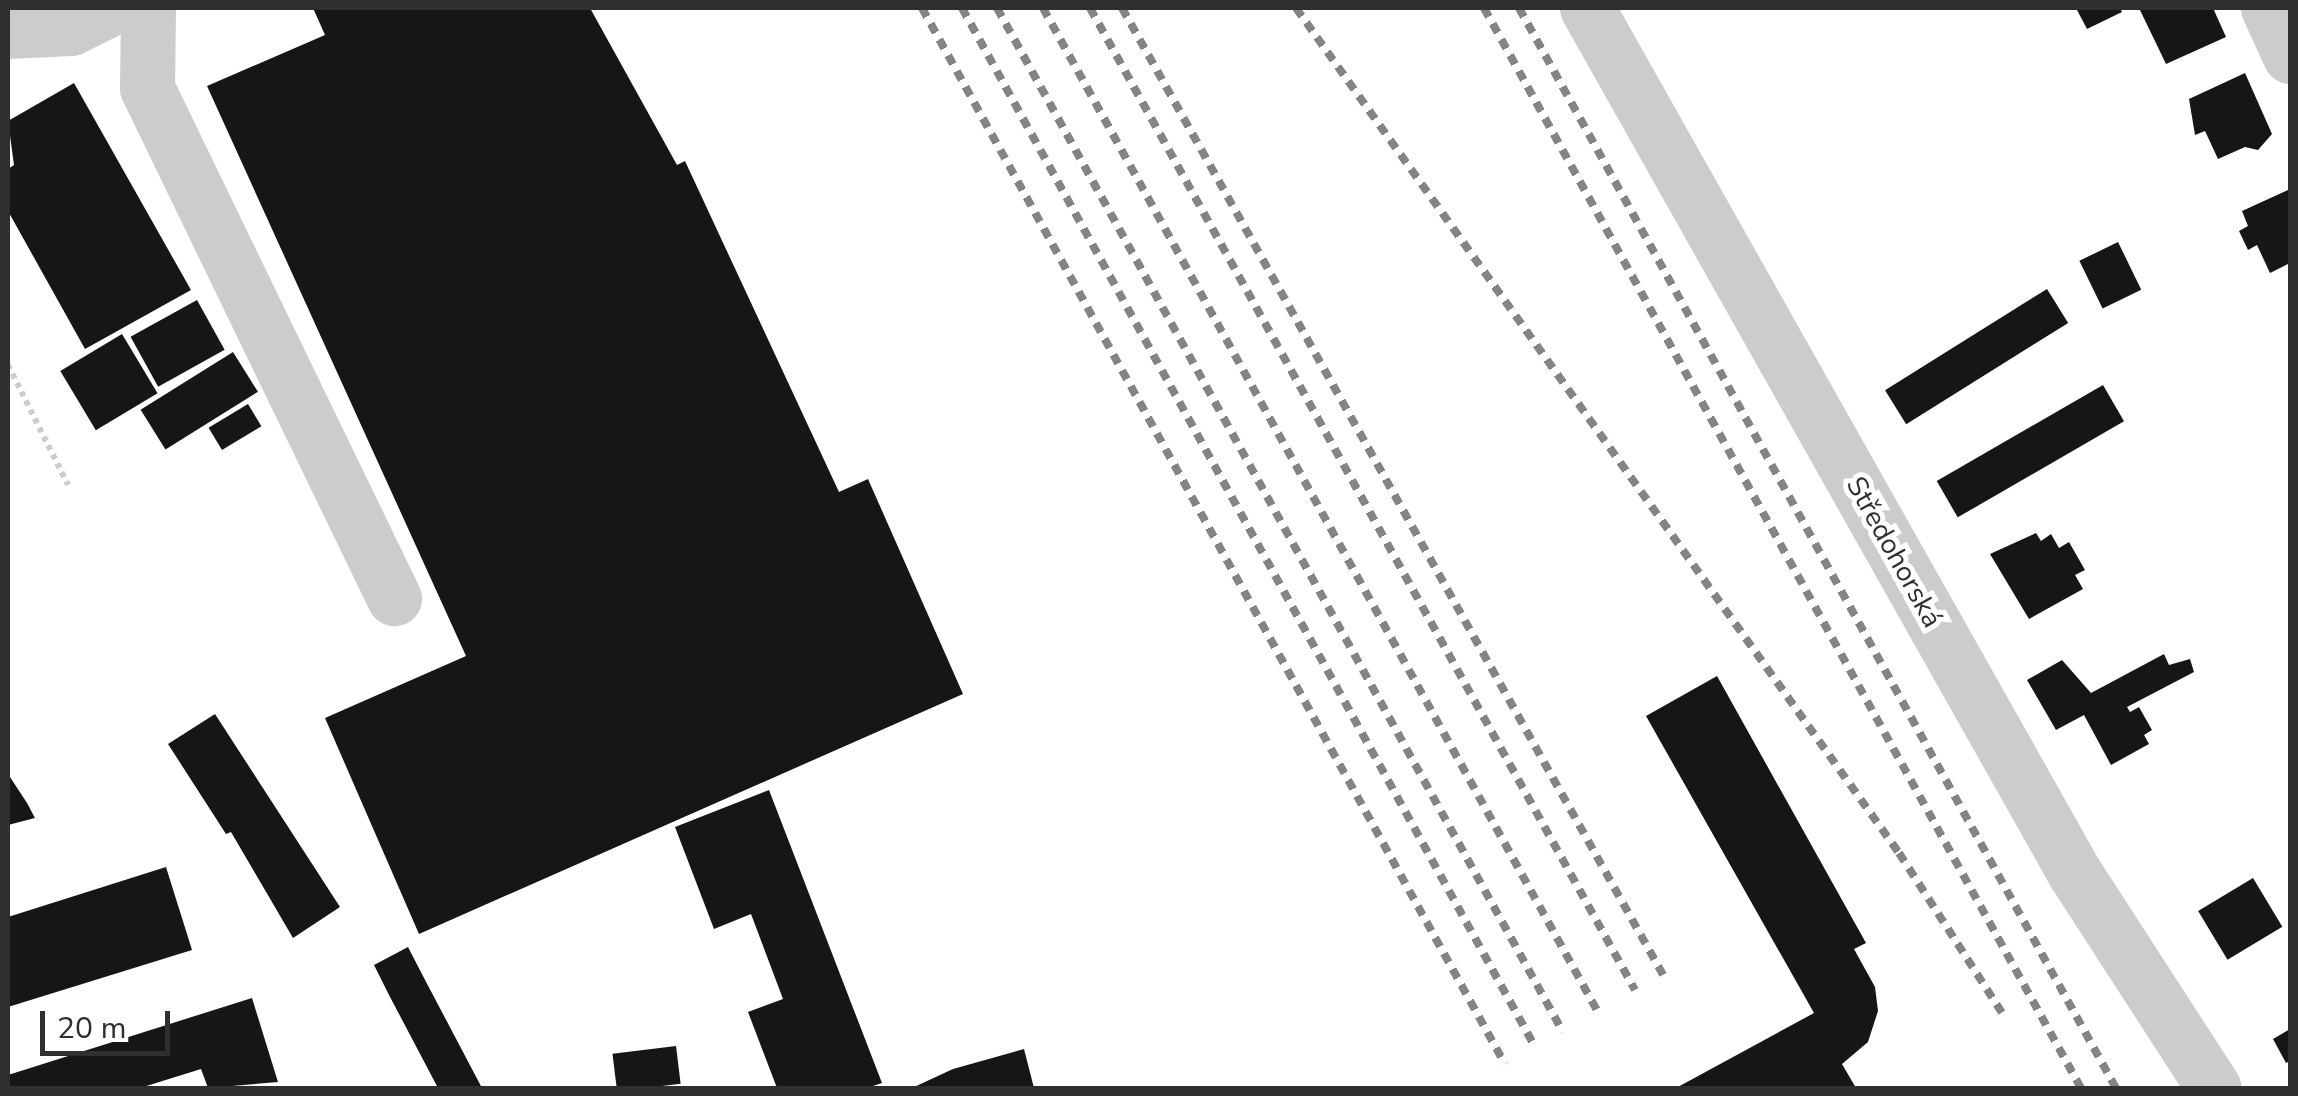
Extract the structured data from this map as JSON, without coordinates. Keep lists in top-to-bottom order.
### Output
{
  "streets": {
    "street": ["Středohorská"]
  },
  "scale_bar": "20 m"
}
